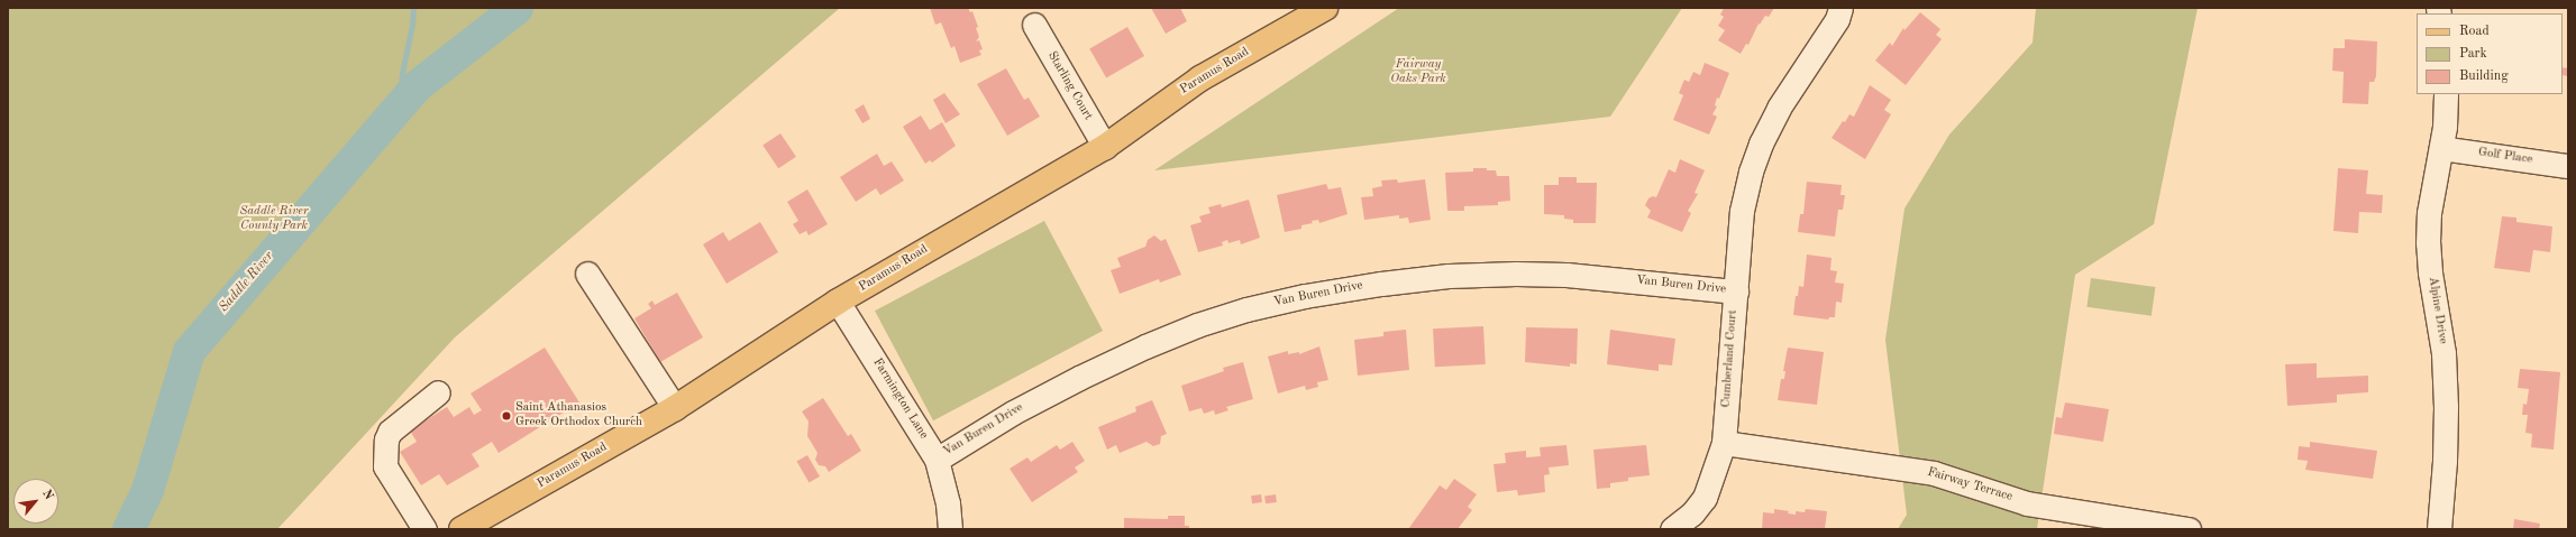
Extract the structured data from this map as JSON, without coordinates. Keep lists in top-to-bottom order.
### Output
{
  "streets": {
    "main road": ["Paramus Road"],
    "street": [
      "Starling Court",
      "Golf Place",
      "Van Buren Drive",
      "Alpine Drive",
      "Cumberland Court",
      "Farmington Lane",
      "Fairway Terrace"
    ]
  },
  "crossings": [
    ["Paramus Road", "Starling Court"],
    ["Paramus Road", "Farmington Lane"],
    ["Golf Place", "Alpine Drive"],
    ["Van Buren Drive", "Cumberland Court"],
    ["Van Buren Drive", "Farmington Lane"],
    ["Cumberland Court", "Fairway Terrace"]
  ],
  "water": ["Saddle River"],
  "parks": ["Fairway Oaks Park", "Saddle River County Park"],
  "places": ["Saint Athanasios Greek Orthodox Church"],
  "legend": ["Road", "Park", "Building"],
  "north": "top right"
}
